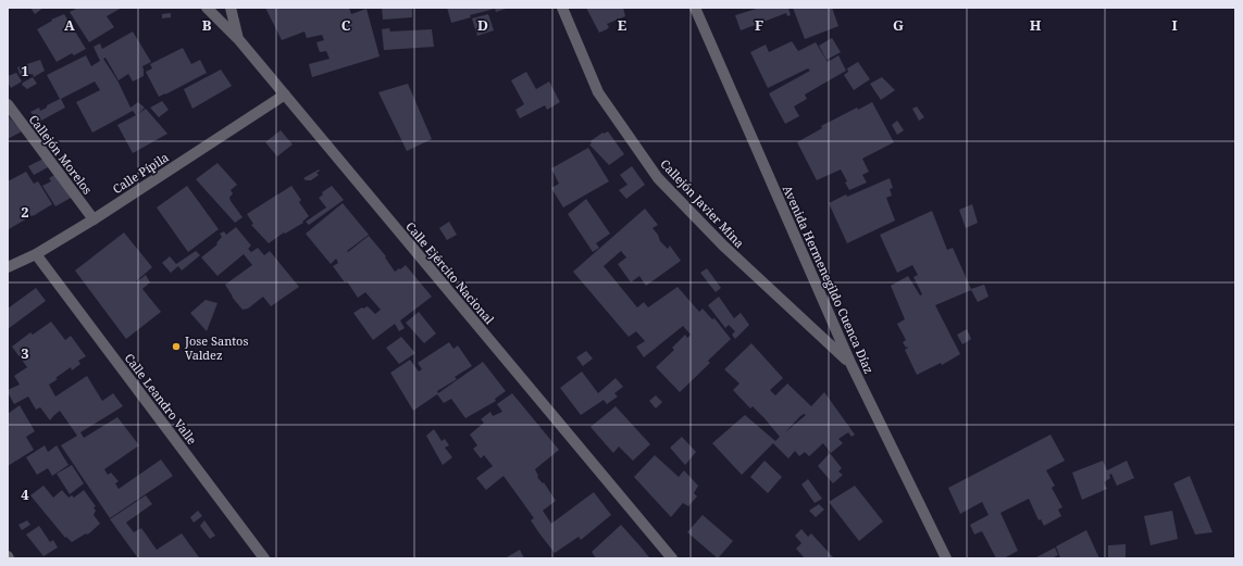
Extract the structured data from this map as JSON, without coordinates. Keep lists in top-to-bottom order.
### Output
{
  "streets": {
    "street": [
      "Callejón Morelos",
      "Calle Pípila",
      "Callejón Javier Mina",
      "Calle Ejército Nacional",
      "Avenida Hermenegildo Cuenca Díaz",
      "Calle Leandro Valle"
    ]
  },
  "crossings": [
    ["Callejón Morelos", "Calle Pípila"],
    ["Calle Pípila", "Calle Ejército Nacional"],
    ["Calle Pípila", "Calle Leandro Valle"],
    ["Callejón Javier Mina", "Avenida Hermenegildo Cuenca Díaz"]
  ],
  "places": ["Jose Santos Valdez"],
  "grid": {
    "columns": [
      "A",
      "B",
      "C",
      "D",
      "E",
      "F",
      "G",
      "H",
      "I"
    ],
    "rows": [
      "1",
      "2",
      "3",
      "4"
    ]
  }
}
